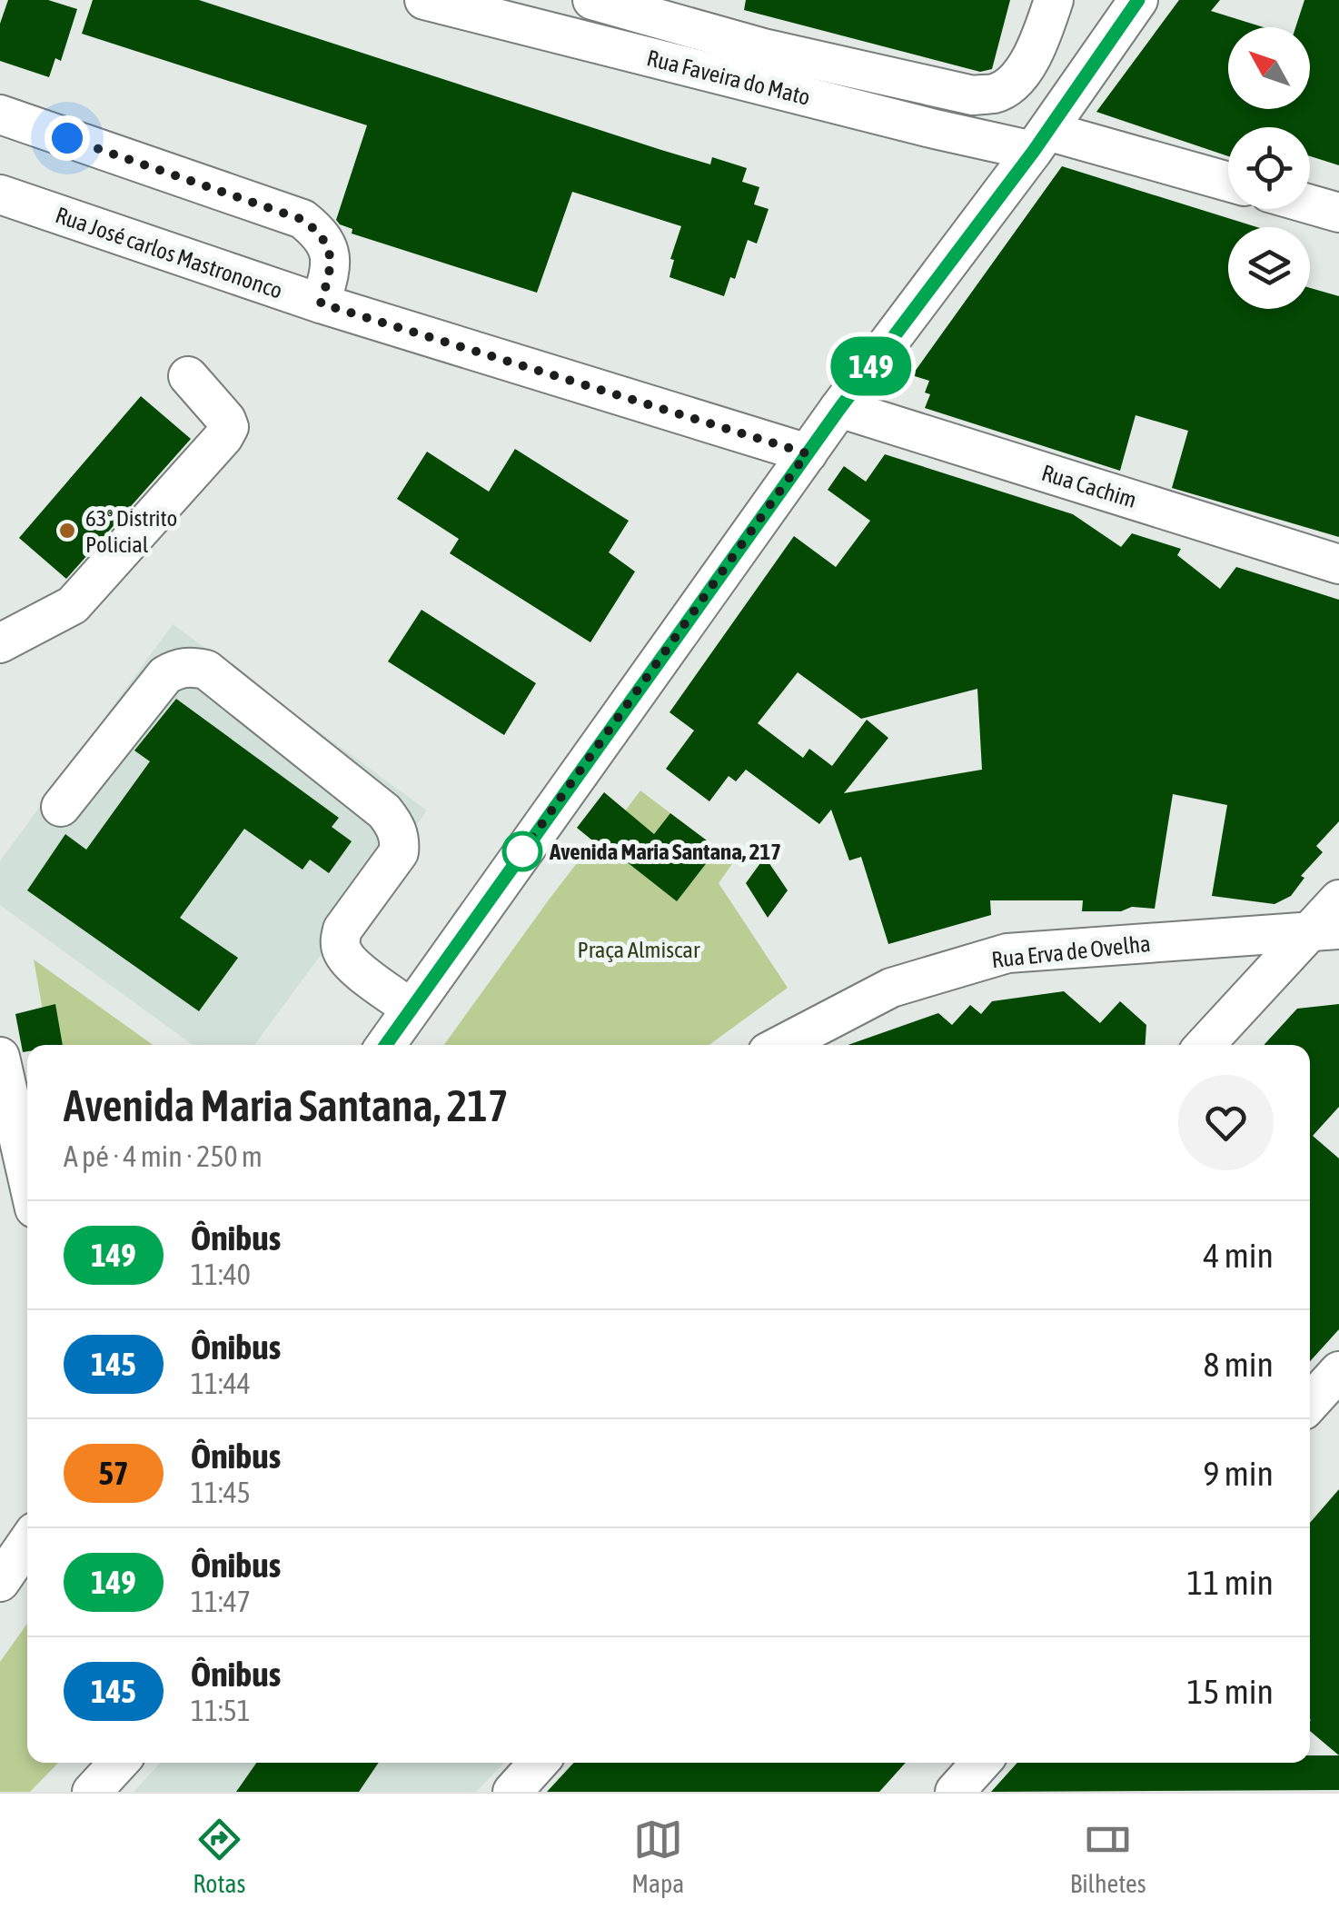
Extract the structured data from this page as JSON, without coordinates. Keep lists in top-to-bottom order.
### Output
{
  "streets": {
    "street": [
      "Rua Faveira do Mato",
      "Rua José carlos Mastrononco",
      "Rua Cachim",
      "Rua Erva de Ovelha"
    ]
  },
  "parks": ["Praça Almiscar"],
  "places": ["63º Distrito Policial", "Avenida Maria Santana, 217"],
  "lines": ["bus line 149"],
  "north": "top left",
  "page": {
    "on_map": "149",
    "heading": ["Avenida Maria Santana, 217", "A pé · 4 min · 250 m"],
    "list": [
      {
        "mark": "149",
        "name": "Ônibus",
        "note": "11:40",
        "value": "4 min"
      },
      {
        "mark": "145",
        "name": "Ônibus",
        "note": "11:44",
        "value": "8 min"
      },
      {
        "mark": "57",
        "name": "Ônibus",
        "note": "11:45",
        "value": "9 min"
      },
      {
        "mark": "149",
        "name": "Ônibus",
        "note": "11:47",
        "value": "11 min"
      },
      {
        "mark": "145",
        "name": "Ônibus",
        "note": "11:51",
        "value": "15 min"
      }
    ],
    "tabs": ["Rotas", "Mapa", "Bilhetes"]
  }
}
